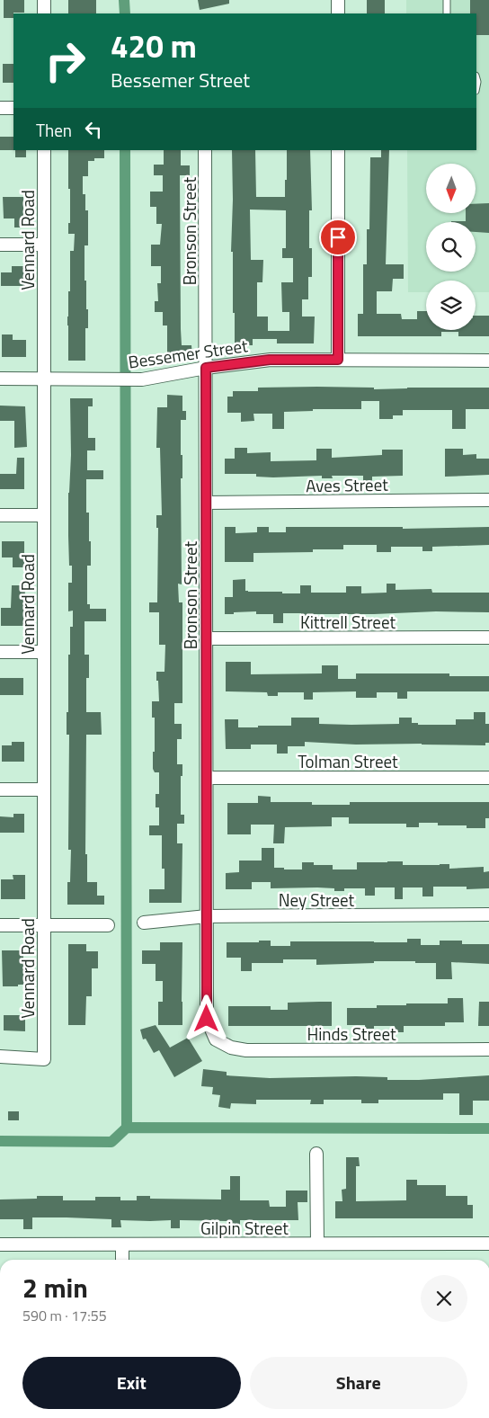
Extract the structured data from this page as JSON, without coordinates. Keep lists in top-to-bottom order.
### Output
{
  "streets": {
    "street": [
      "Bronson Street",
      "Vennard Road",
      "Bessemer Street",
      "Aves Street",
      "Kittrell Street",
      "Tolman Street",
      "Ney Street",
      "Hinds Street",
      "Gilpin Street"
    ]
  },
  "crossings": [
    ["Bronson Street", "Bessemer Street"],
    ["Bronson Street", "Aves Street"],
    ["Bronson Street", "Kittrell Street"],
    ["Bronson Street", "Tolman Street"],
    ["Bronson Street", "Ney Street"],
    ["Bronson Street", "Hinds Street"],
    ["Vennard Road", "Bessemer Street"]
  ],
  "north": "bottom",
  "page": {
    "turn": ["420 m", "Bessemer Street"],
    "then": "Then",
    "heading": ["2 min", "590 m · 17:55"],
    "buttons": ["Exit", "Share"]
  }
}
